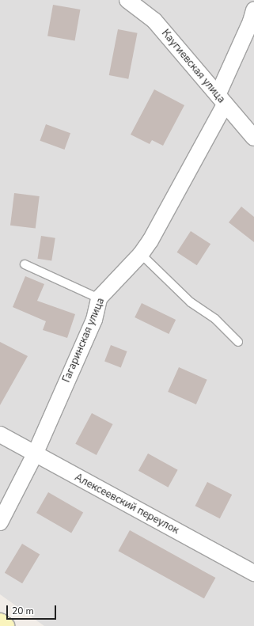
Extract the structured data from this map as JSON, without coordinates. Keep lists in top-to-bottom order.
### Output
{
  "streets": {
    "street": ["Каугиевская улица", "Гагаринская улица", "Алексеевский переулок"]
  },
  "crossings": [
    ["Каугиевская улица", "Гагаринская улица"],
    ["Гагаринская улица", "Алексеевский переулок"]
  ],
  "scale_bar": "20 m"
}
